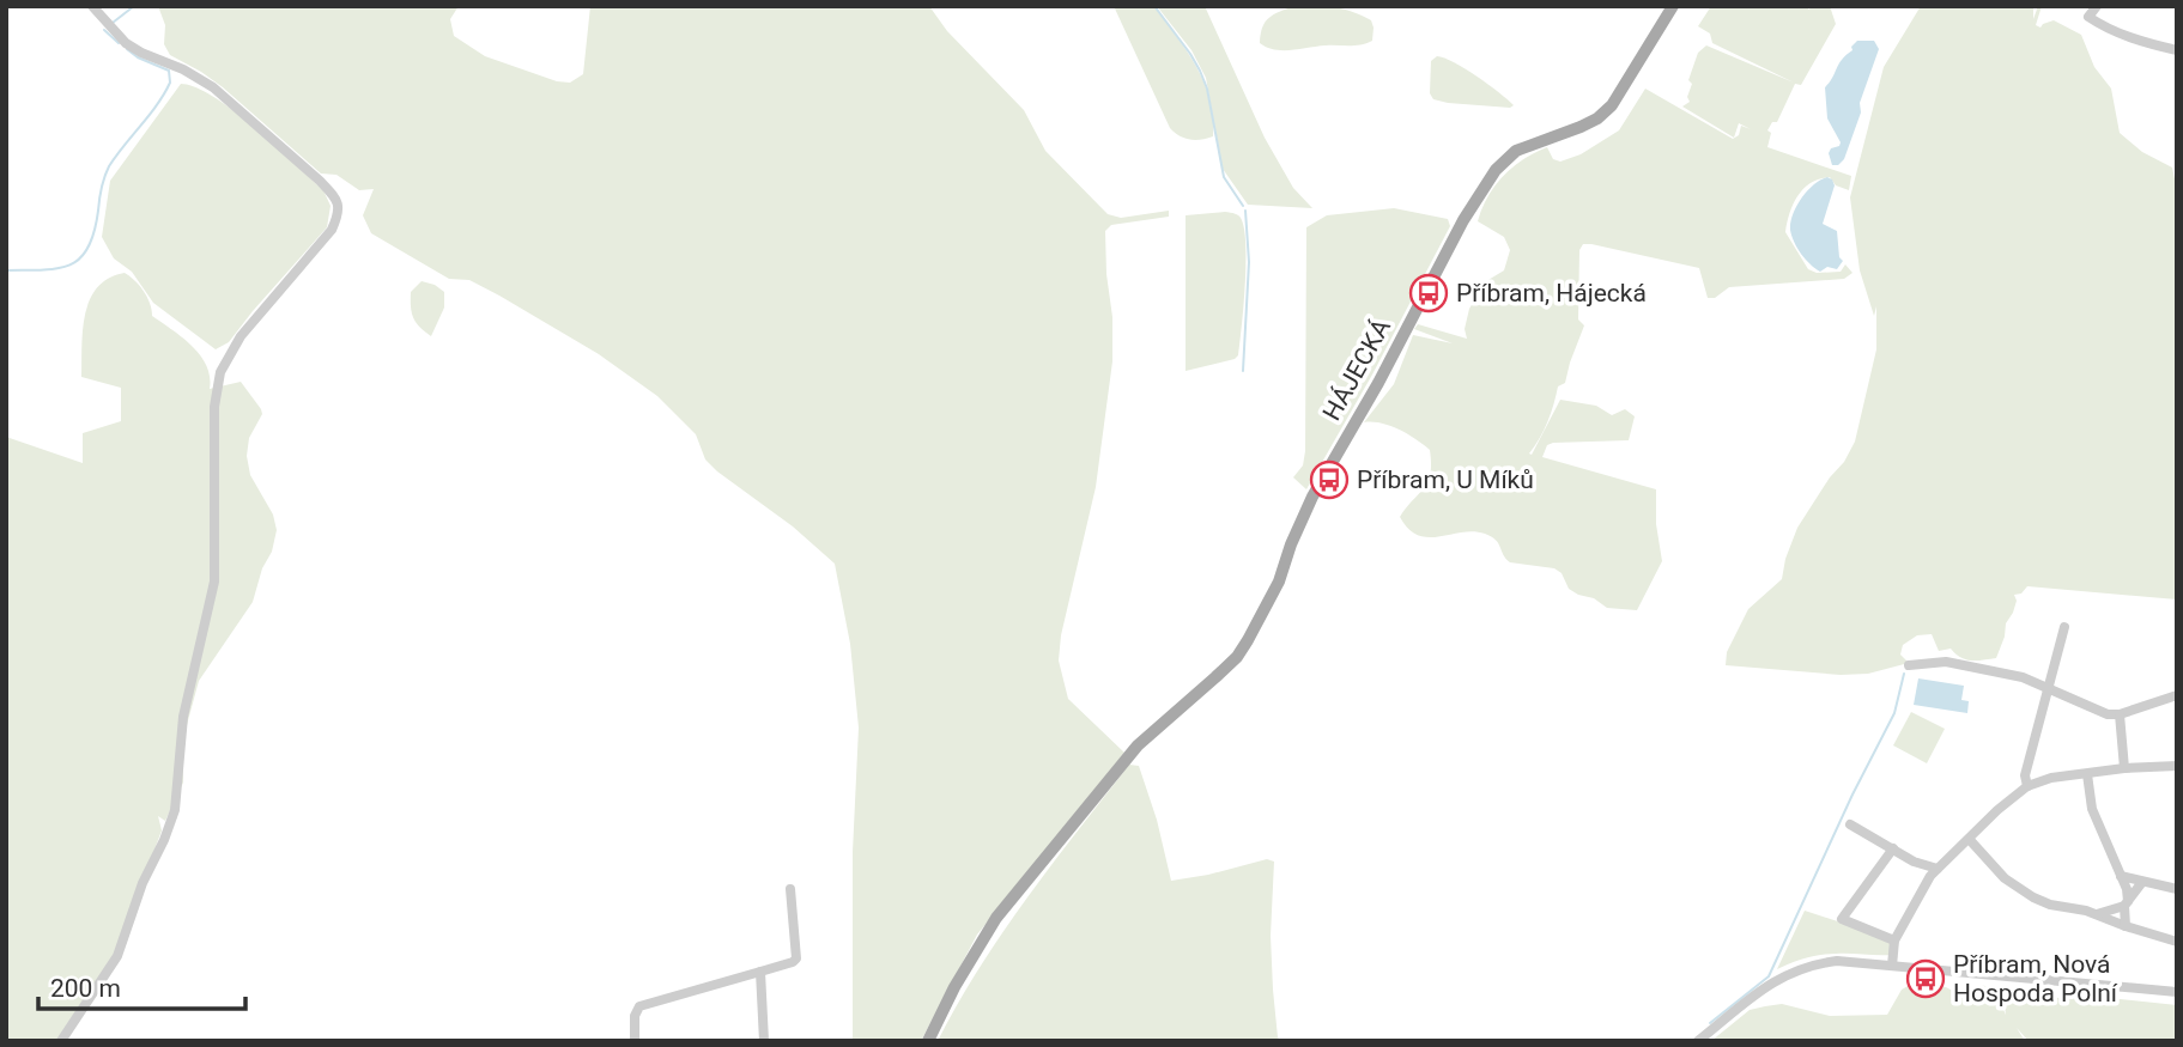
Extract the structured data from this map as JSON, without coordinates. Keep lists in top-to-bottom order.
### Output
{
  "streets": {
    "main road": ["HÁJECKÁ"]
  },
  "places": {
    "bus stop": ["Příbram, Hájecká", "Příbram, U Míků", "Příbram, Nová Hospoda Polní"]
  },
  "scale_bar": "200 m"
}
